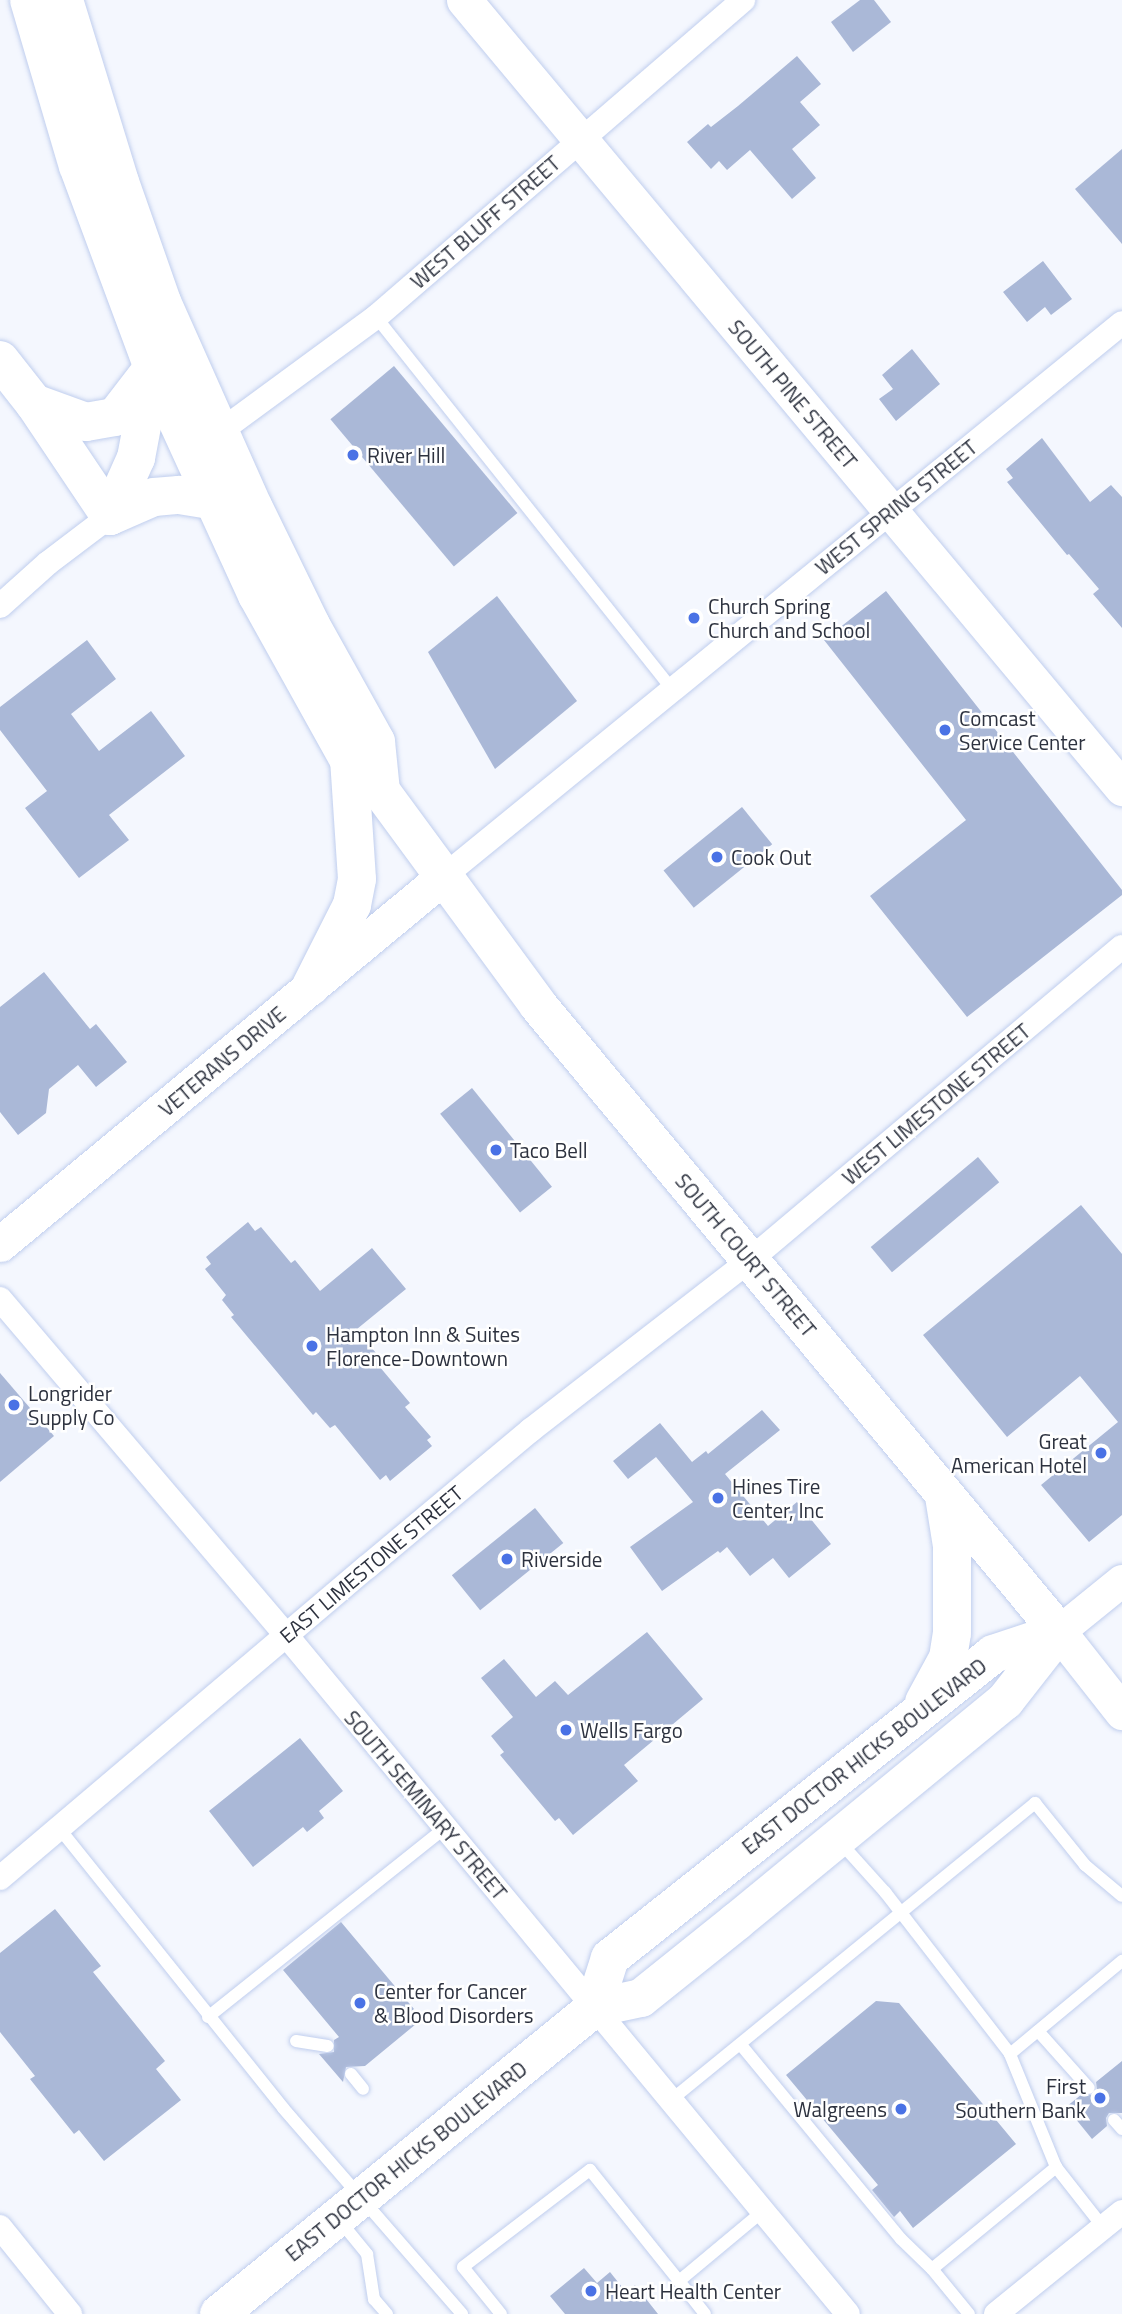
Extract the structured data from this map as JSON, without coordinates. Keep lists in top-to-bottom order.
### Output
{
  "streets": {
    "main road": [
      "SOUTH PINE STREET",
      "VETERANS DRIVE",
      "SOUTH COURT STREET",
      "EAST DOCTOR HICKS BOULEVARD"
    ],
    "street": [
      "WEST BLUFF STREET",
      "WEST SPRING STREET",
      "WEST LIMESTONE STREET",
      "EAST LIMESTONE STREET",
      "SOUTH SEMINARY STREET"
    ]
  },
  "crossings": [
    ["WEST BLUFF STREET", "SOUTH PINE STREET"],
    ["SOUTH PINE STREET", "WEST SPRING STREET"],
    ["WEST SPRING STREET", "VETERANS DRIVE"],
    ["WEST SPRING STREET", "SOUTH COURT STREET"],
    ["VETERANS DRIVE", "SOUTH COURT STREET"],
    ["WEST LIMESTONE STREET", "SOUTH COURT STREET"],
    ["WEST LIMESTONE STREET", "EAST LIMESTONE STREET"],
    ["SOUTH COURT STREET", "EAST LIMESTONE STREET"],
    ["SOUTH COURT STREET", "EAST DOCTOR HICKS BOULEVARD"],
    ["EAST LIMESTONE STREET", "SOUTH SEMINARY STREET"],
    ["EAST DOCTOR HICKS BOULEVARD", "SOUTH SEMINARY STREET"]
  ],
  "places": [
    "River Hill",
    "Church Spring Church and School",
    "Comcast Service Center",
    "Cook Out",
    "Taco Bell",
    "Hampton Inn & Suites Florence-Downtown",
    "Longrider Supply Co",
    "Great American Hotel",
    "Hines Tire Center, Inc",
    "Riverside",
    "Wells Fargo",
    "Center for Cancer & Blood Disorders",
    "First Southern Bank",
    "Walgreens",
    "Heart Health Center"
  ]
}
